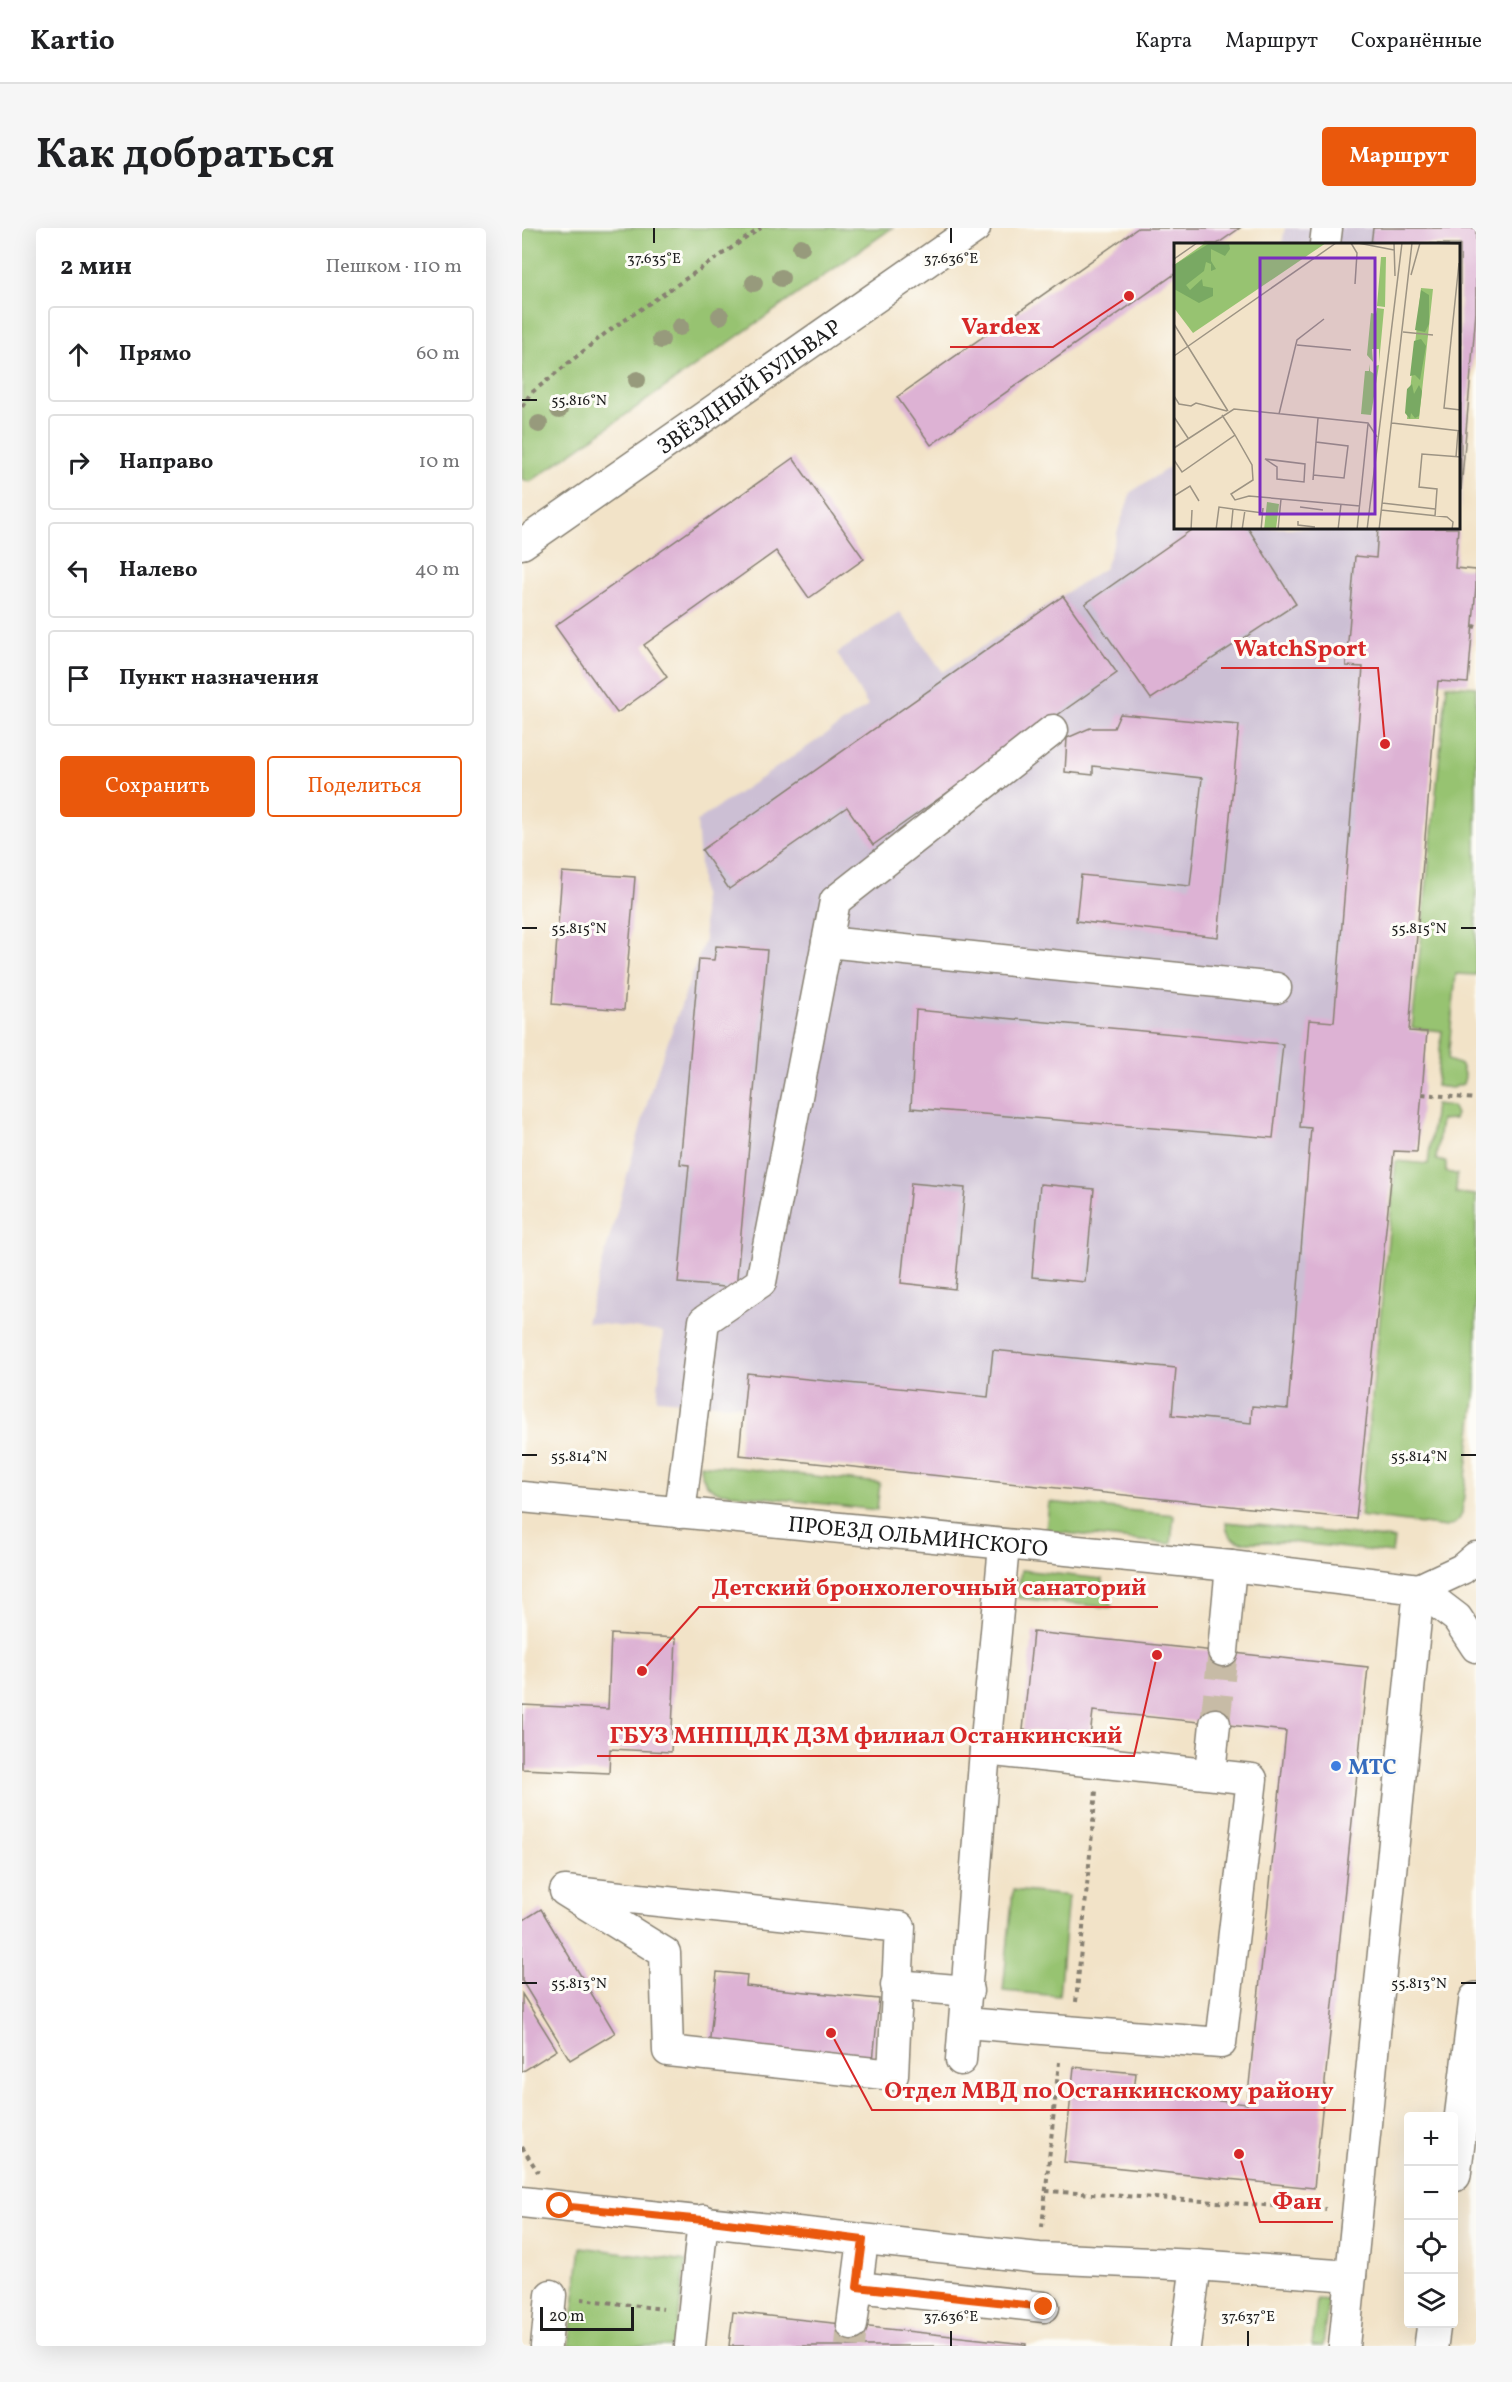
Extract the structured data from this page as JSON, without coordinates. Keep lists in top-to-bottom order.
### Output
{
  "streets": {
    "street": ["ЗВЁЗДНЫЙ БУЛЬВАР", "ПРОЕЗД ОЛЬМИНСКОГО"]
  },
  "places": [
    "Vardex",
    "WatchSport",
    "ГБУЗ МНПЦДК ДЗМ филиал Останкинский",
    "Детский бронхолегочный санаторий",
    "МТС",
    "Отдел МВД по Останкинскому району",
    "Фан"
  ],
  "scale_bar": "20 m",
  "page": {
    "header": "Kartio",
    "nav": ["Карта", "Маршрут", "Сохранённые"],
    "title": "Как добраться",
    "buttons": [
      "Маршрут",
      ["Сохранить", "Поделиться"]
    ],
    "heading": ["2 мин", "Пешком · 110 m"],
    "list": [
      ["Прямо", "60 m"],
      ["Направо", "10 m"],
      ["Налево", "40 m"],
      "Пункт назначения"
    ],
    "map_buttons": ["+", "−"],
    "scale": "20 m"
  },
  "coordinates": [
    "37.635°E",
    "37.636°E",
    "55.816°N",
    "55.815°N",
    "55.814°N",
    "55.813°N",
    "37.637°E"
  ]
}
